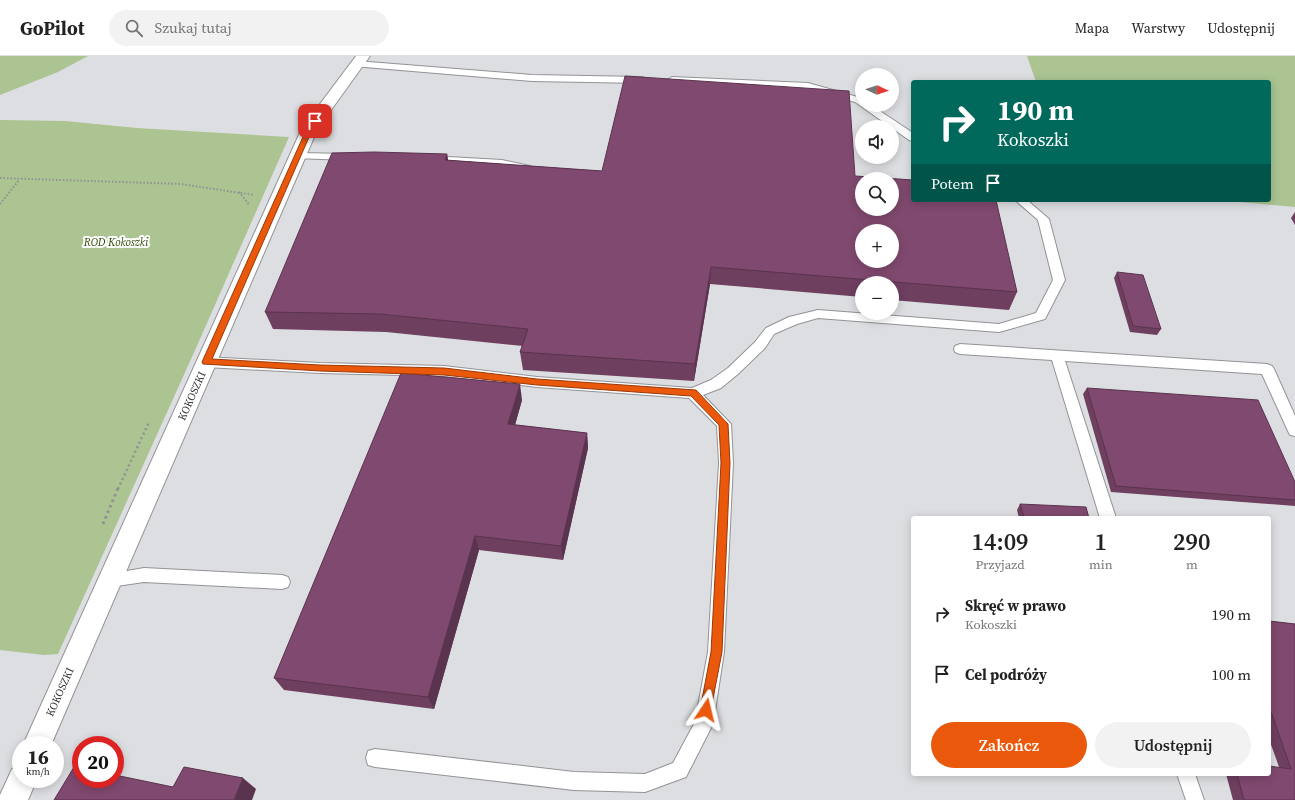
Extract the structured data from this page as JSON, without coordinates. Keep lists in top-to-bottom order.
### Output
{
  "streets": {
    "street": ["KOKOSZKI"]
  },
  "parks": ["ROD Kokoszki"],
  "north": "right",
  "page": {
    "header": "GoPilot",
    "search": "Szukaj tutaj",
    "nav": ["Mapa", "Warstwy", "Udostępnij"],
    "map_buttons": ["+", "−"],
    "turn": ["190 m", "Kokoszki"],
    "then": "Potem",
    "eta": [
      "14:09",
      "Przyjazd",
      "1",
      "min",
      "290",
      "m"
    ],
    "list": [
      {
        "name": "Skręć w prawo",
        "note": "Kokoszki",
        "value": "190 m"
      },
      {
        "name": "Cel podróży",
        "value": "100 m"
      }
    ],
    "buttons": ["Zakończ", "Udostępnij"],
    "speed": "16 km/h",
    "limit": "20"
  }
}
